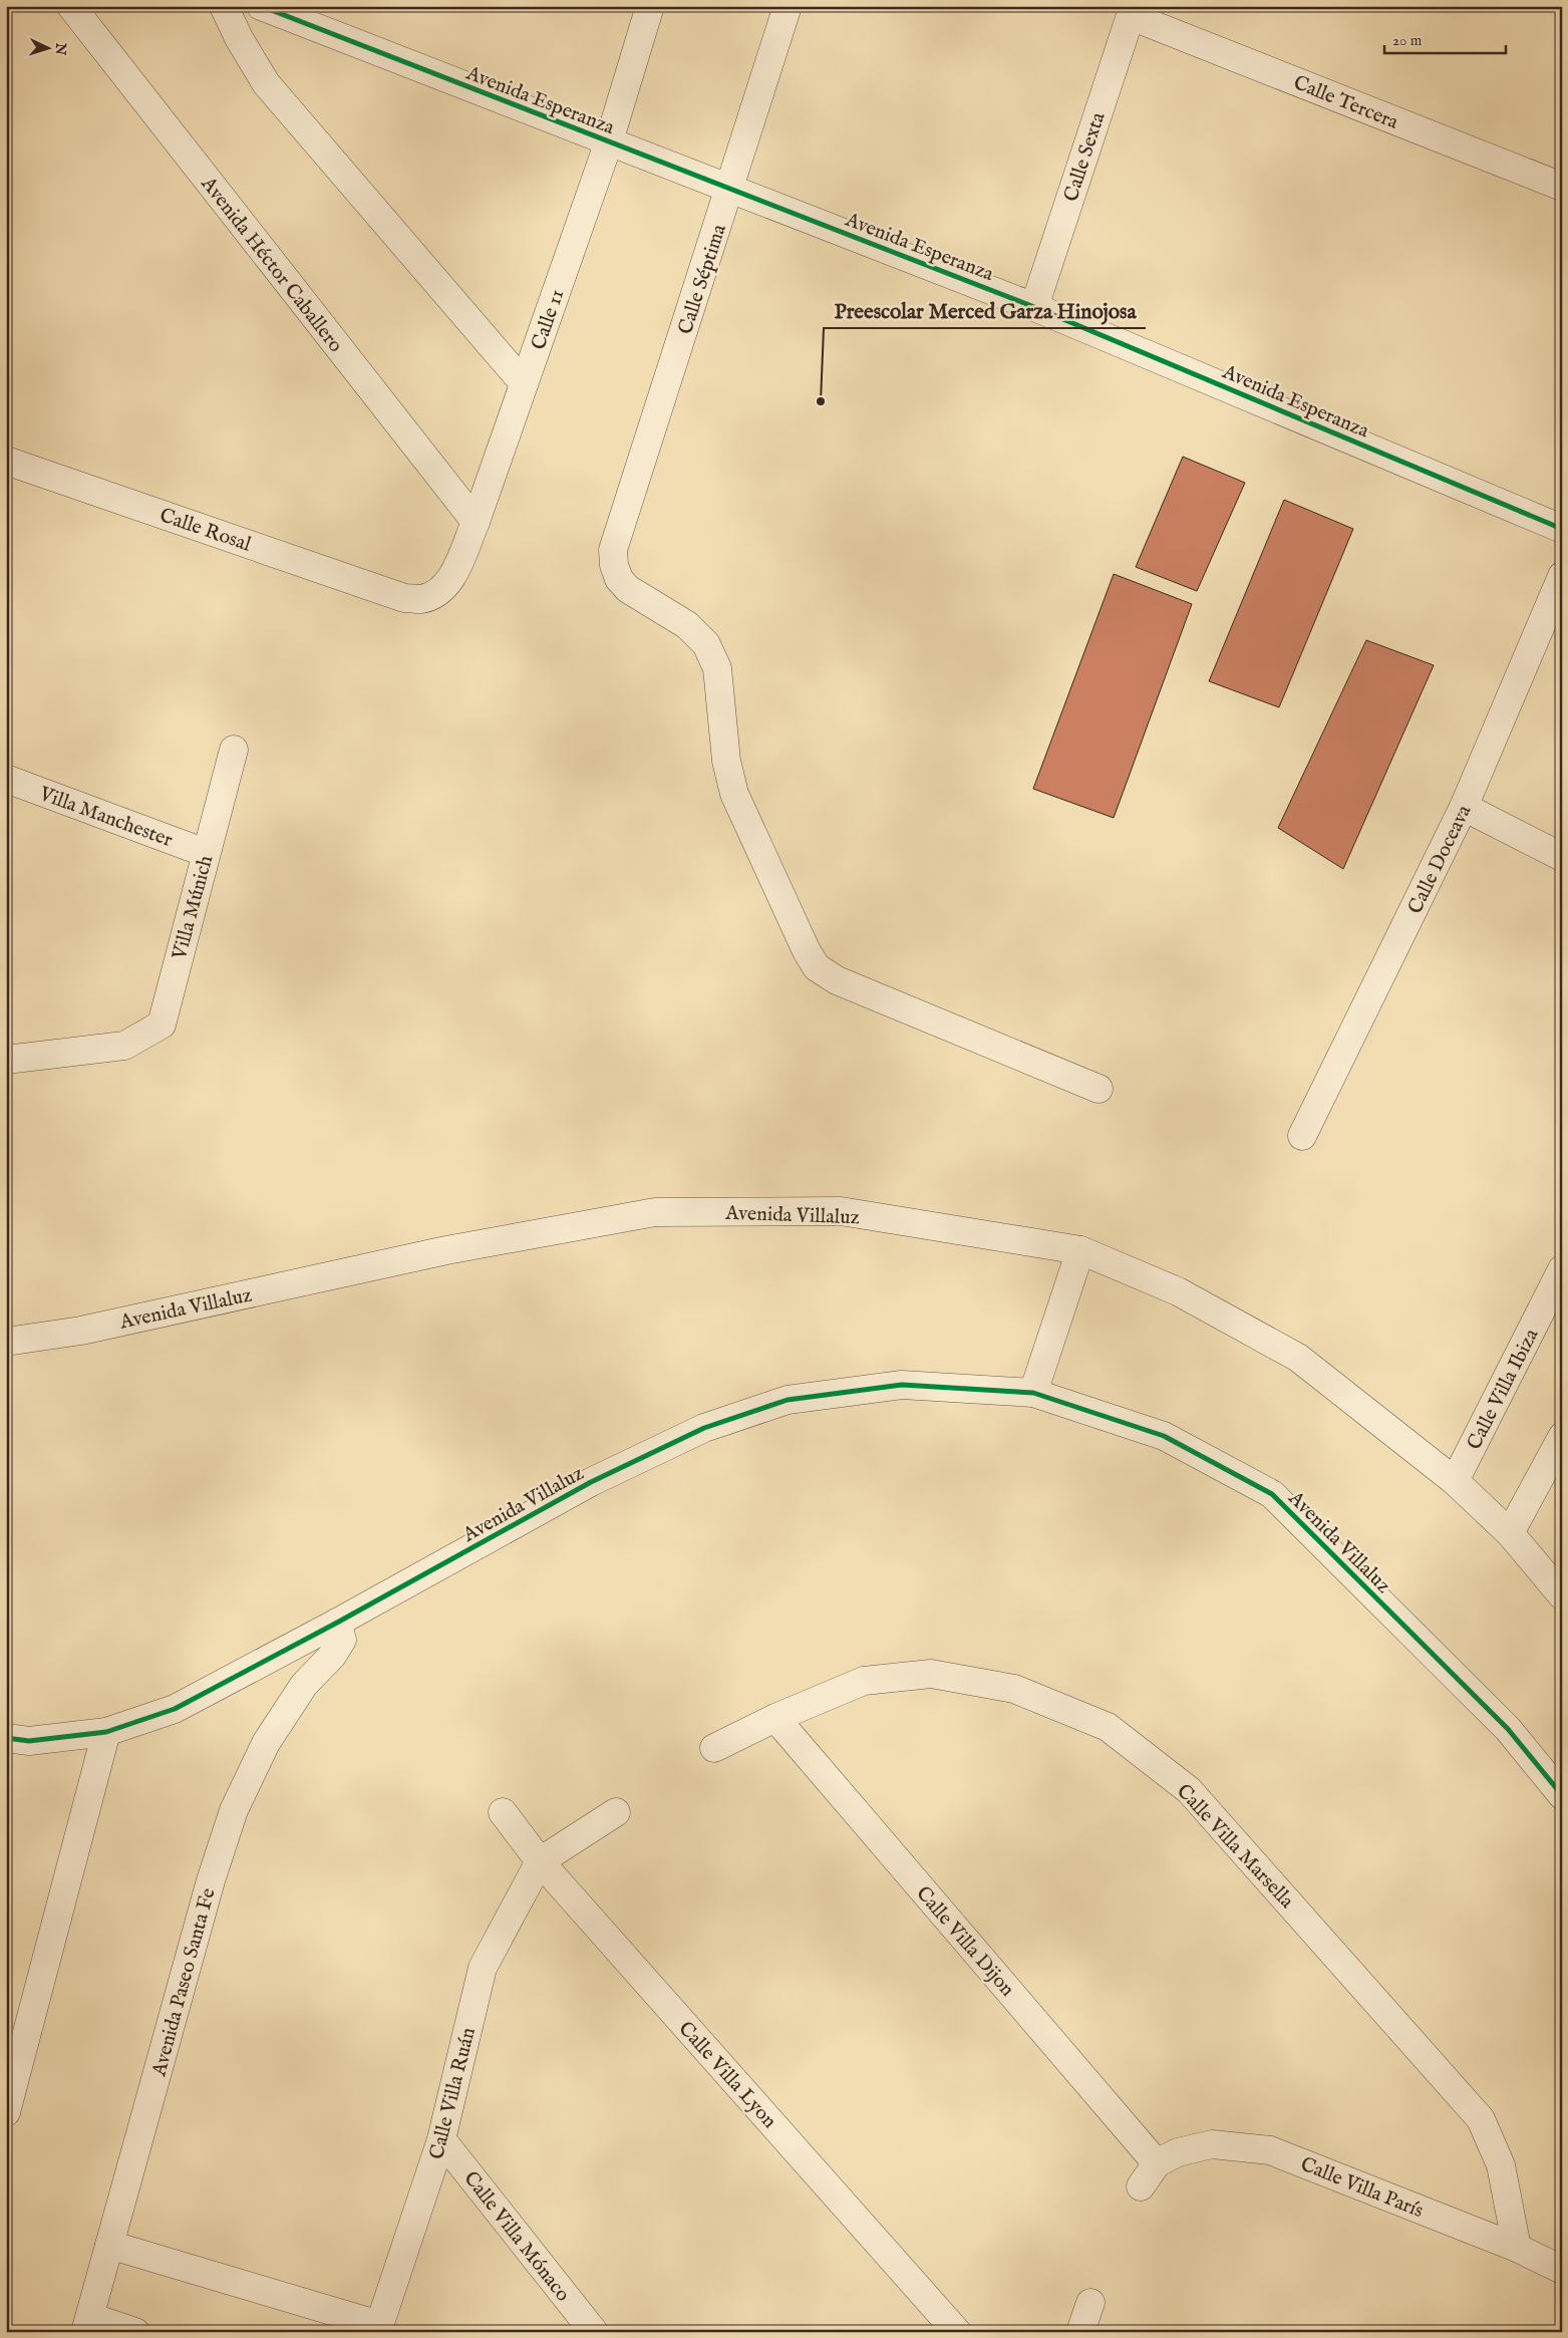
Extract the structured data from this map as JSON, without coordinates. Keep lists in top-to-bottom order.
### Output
{
  "streets": {
    "street": [
      "Avenida Esperanza",
      "Calle Tercera",
      "Calle Sexta",
      "Avenida Héctor Caballero",
      "Calle Séptima",
      "Calle 11",
      "Calle Rosal",
      "Villa Manchester",
      "Calle Doceava",
      "Villa Múnich",
      "Avenida Villaluz",
      "Calle Villa Ibiza",
      "Calle Villa Marsella",
      "Calle Villa Dijon",
      "Avenida Paseo Santa Fe",
      "Calle Villa Lyon",
      "Calle Villa Ruán",
      "Calle Villa París",
      "Calle Villa Mónaco"
    ]
  },
  "crossings": [
    ["Avenida Esperanza", "Calle Sexta"],
    ["Avenida Esperanza", "Calle Séptima"],
    ["Avenida Esperanza", "Calle 11"],
    ["Calle Tercera", "Calle Sexta"],
    ["Avenida Héctor Caballero", "Calle 11"],
    ["Calle 11", "Calle Rosal"],
    ["Villa Manchester", "Villa Múnich"],
    ["Avenida Villaluz", "Calle Villa Ibiza"],
    ["Avenida Villaluz", "Avenida Paseo Santa Fe"],
    ["Calle Villa Marsella", "Calle Villa Dijon"],
    ["Calle Villa Marsella", "Calle Villa París"],
    ["Calle Villa Dijon", "Calle Villa París"],
    ["Calle Villa Lyon", "Calle Villa Ruán"],
    ["Calle Villa Ruán", "Calle Villa Mónaco"]
  ],
  "places": ["Preescolar Merced Garza Hinojosa"],
  "scale_bar": "20 m",
  "north": "right"
}
